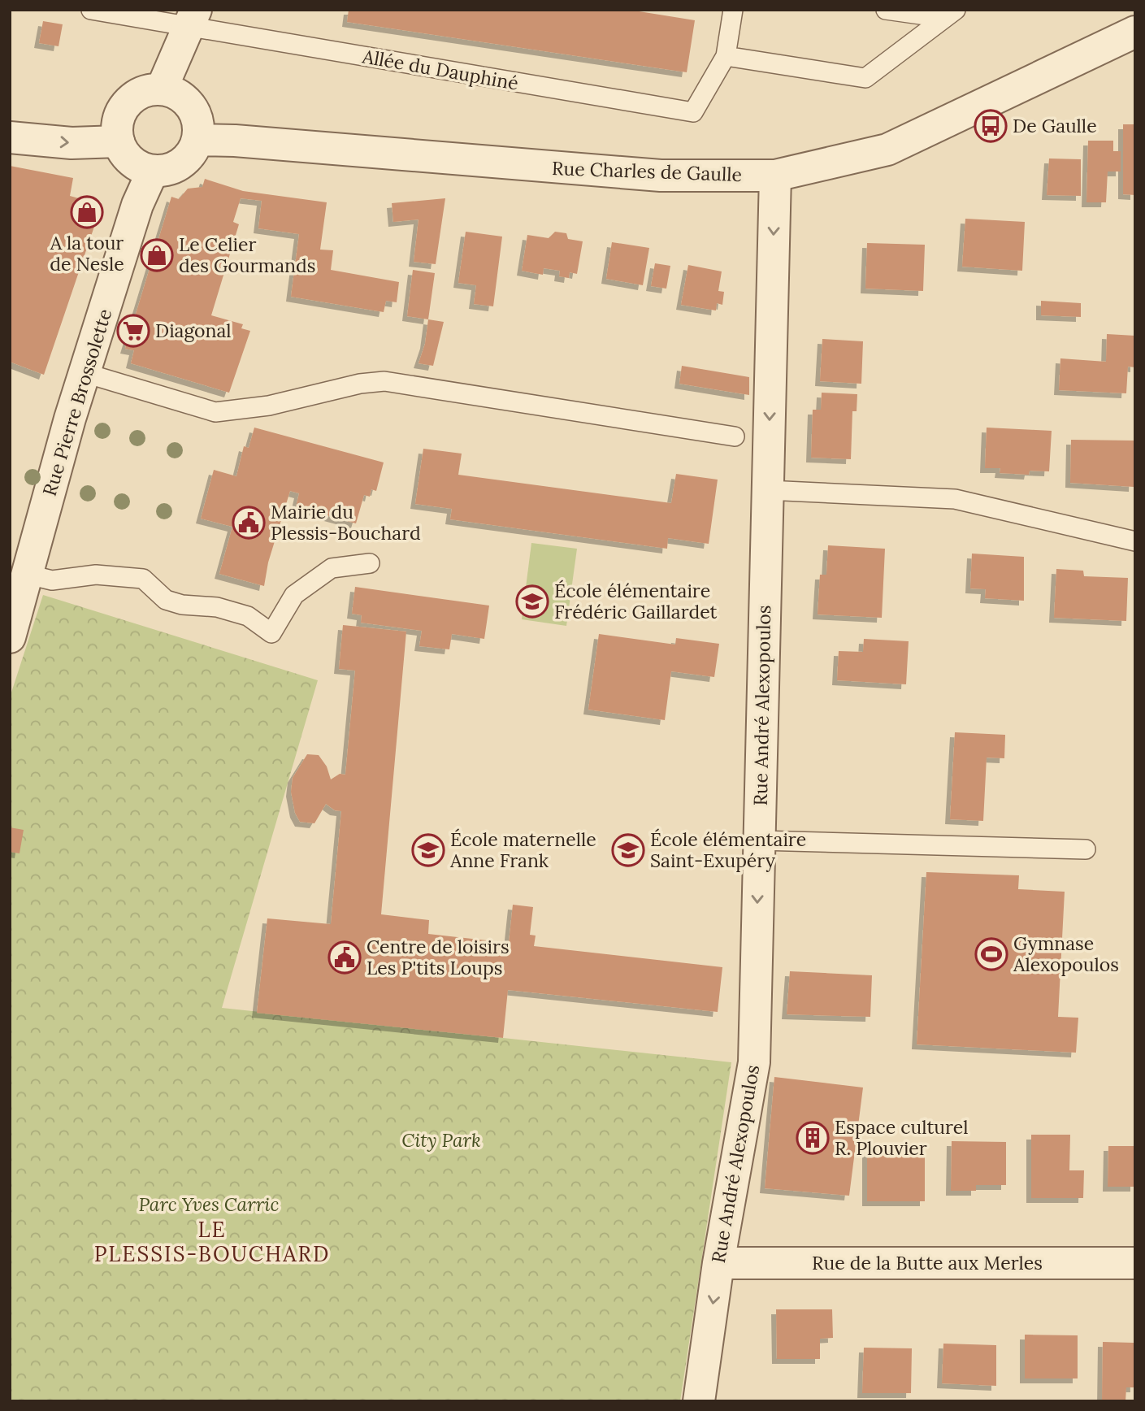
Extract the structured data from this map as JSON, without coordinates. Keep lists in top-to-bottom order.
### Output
{
  "streets": {
    "street": [
      "Rue Charles de Gaulle",
      "Rue Pierre Brossolette",
      "Rue André Alexopoulos",
      "Rue de la Butte aux Merles"
    ],
    "lane": ["Allée du Dauphiné"]
  },
  "crossings": [
    ["Rue Charles de Gaulle", "Rue Pierre Brossolette"],
    ["Rue Charles de Gaulle", "Rue André Alexopoulos"],
    ["Rue André Alexopoulos", "Rue de la Butte aux Merles"]
  ],
  "one_way": ["Rue André Alexopoulos"],
  "districts": ["LE PLESSIS-BOUCHARD"],
  "parks": ["City Park", "Parc Yves Carric"],
  "places": {
    "bus stop": ["De Gaulle"],
    "shop": ["A la tour de Nesle", "Le Celier des Gourmands"],
    "supermarket": ["Diagonal"],
    "public building": ["Mairie du Plessis-Bouchard", "Centre de loisirs Les P'tits Loups"],
    "school or university": ["École élémentaire Frédéric Gaillardet", "École maternelle Anne Frank", "École élémentaire Saint-Exupéry"],
    "sports": ["Gymnase Alexopoulos"],
    "building": ["Espace culturel R. Plouvier"]
  }
}
